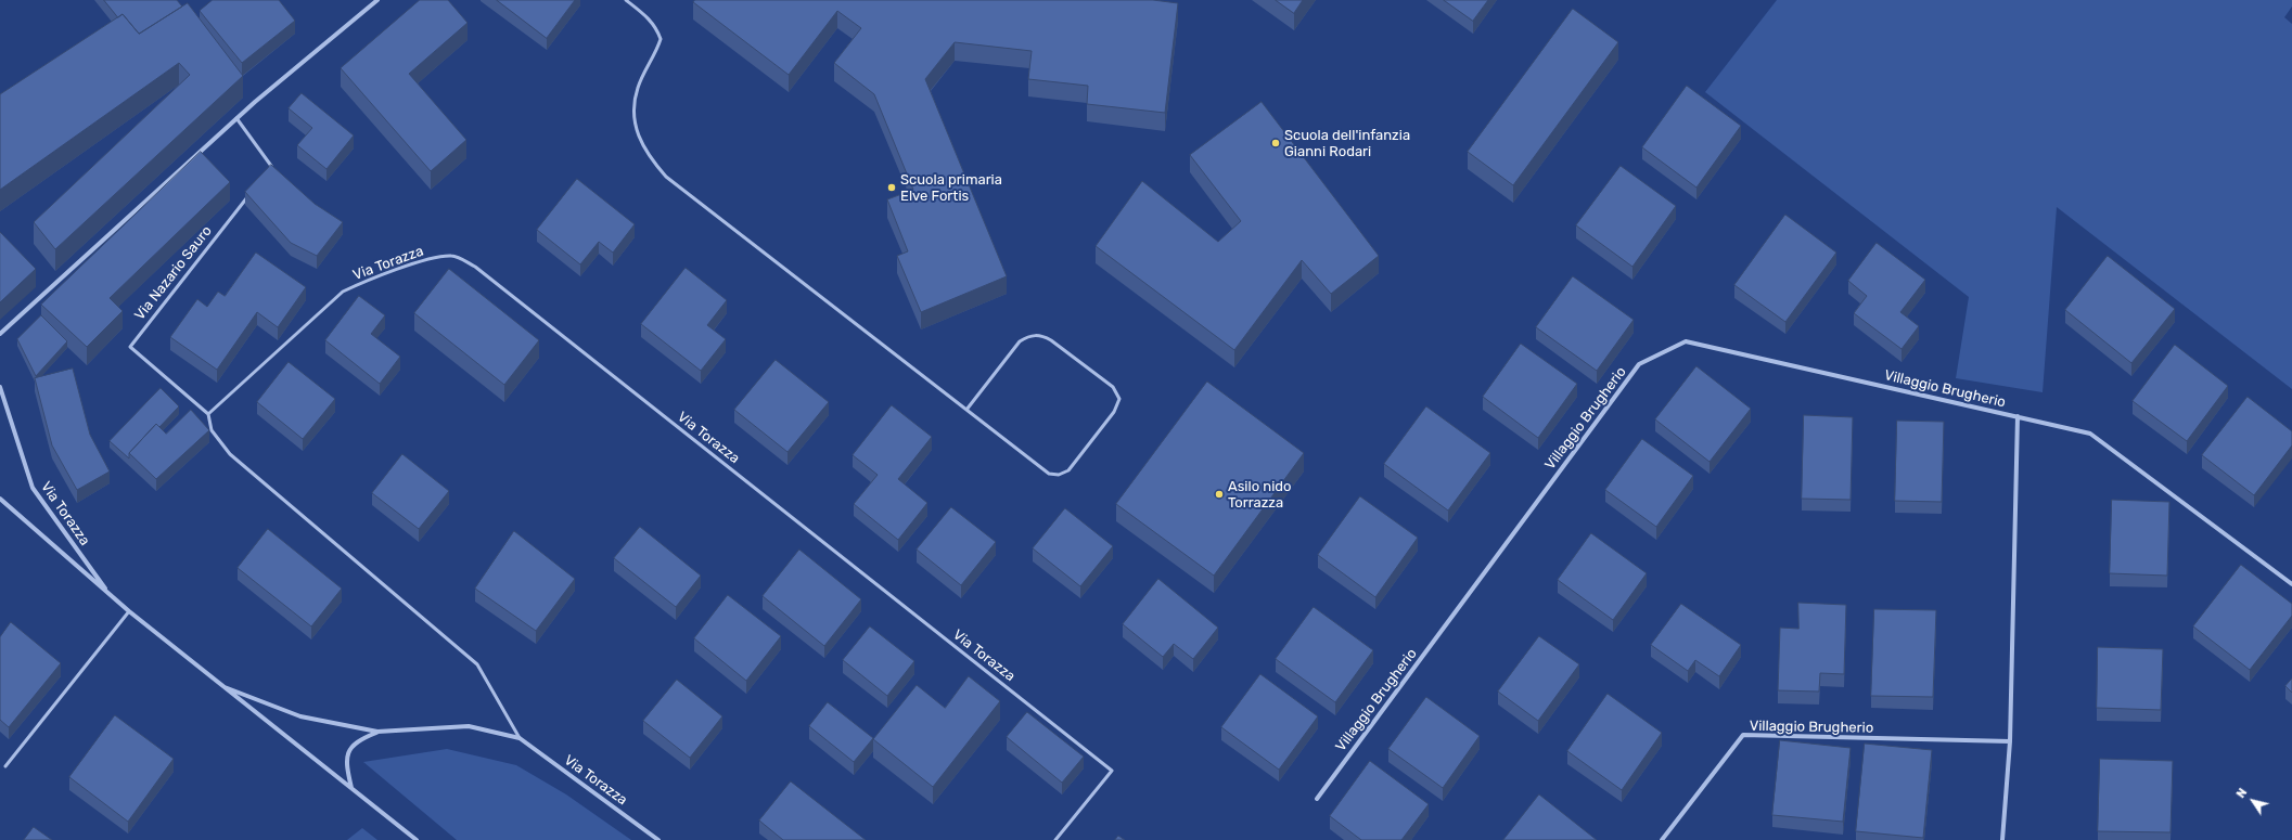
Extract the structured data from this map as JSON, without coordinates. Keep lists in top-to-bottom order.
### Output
{
  "streets": {
    "street": ["Via Torazza", "Villaggio Brugherio"],
    "lane": ["Via Nazario Sauro"]
  },
  "crossings": [
    ["Via Torazza", "Via Nazario Sauro"]
  ],
  "places": ["Scuola dell'infanzia Gianni Rodari", "Scuola primaria Elve Fortis", "Asilo nido Torrazza"],
  "north": "top left"
}
